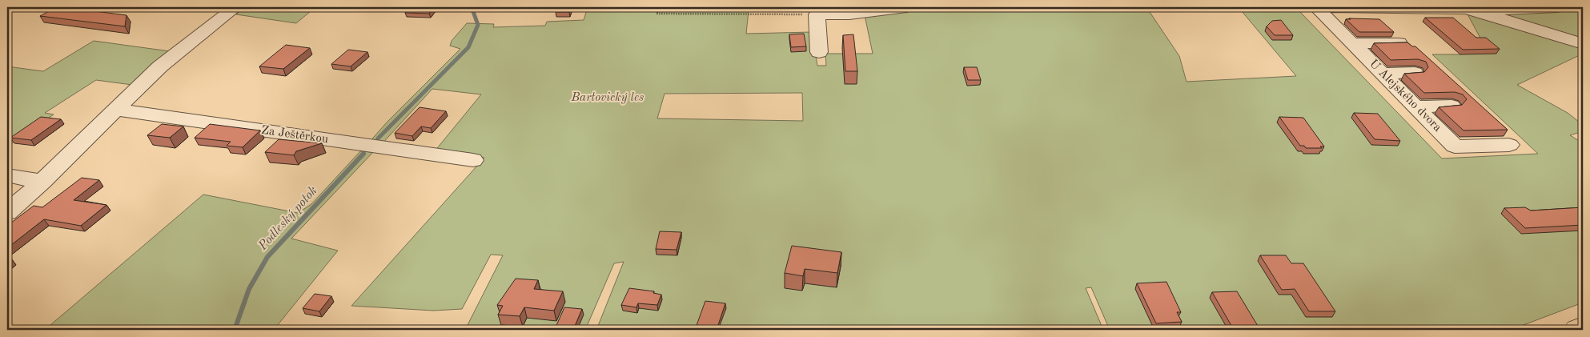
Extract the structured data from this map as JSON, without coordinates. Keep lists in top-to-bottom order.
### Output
{
  "streets": {
    "street": ["U Alejského dvora", "Za Ještěrkou"]
  },
  "water": ["Podleský potok"],
  "parks": ["Bartovický les"]
}
